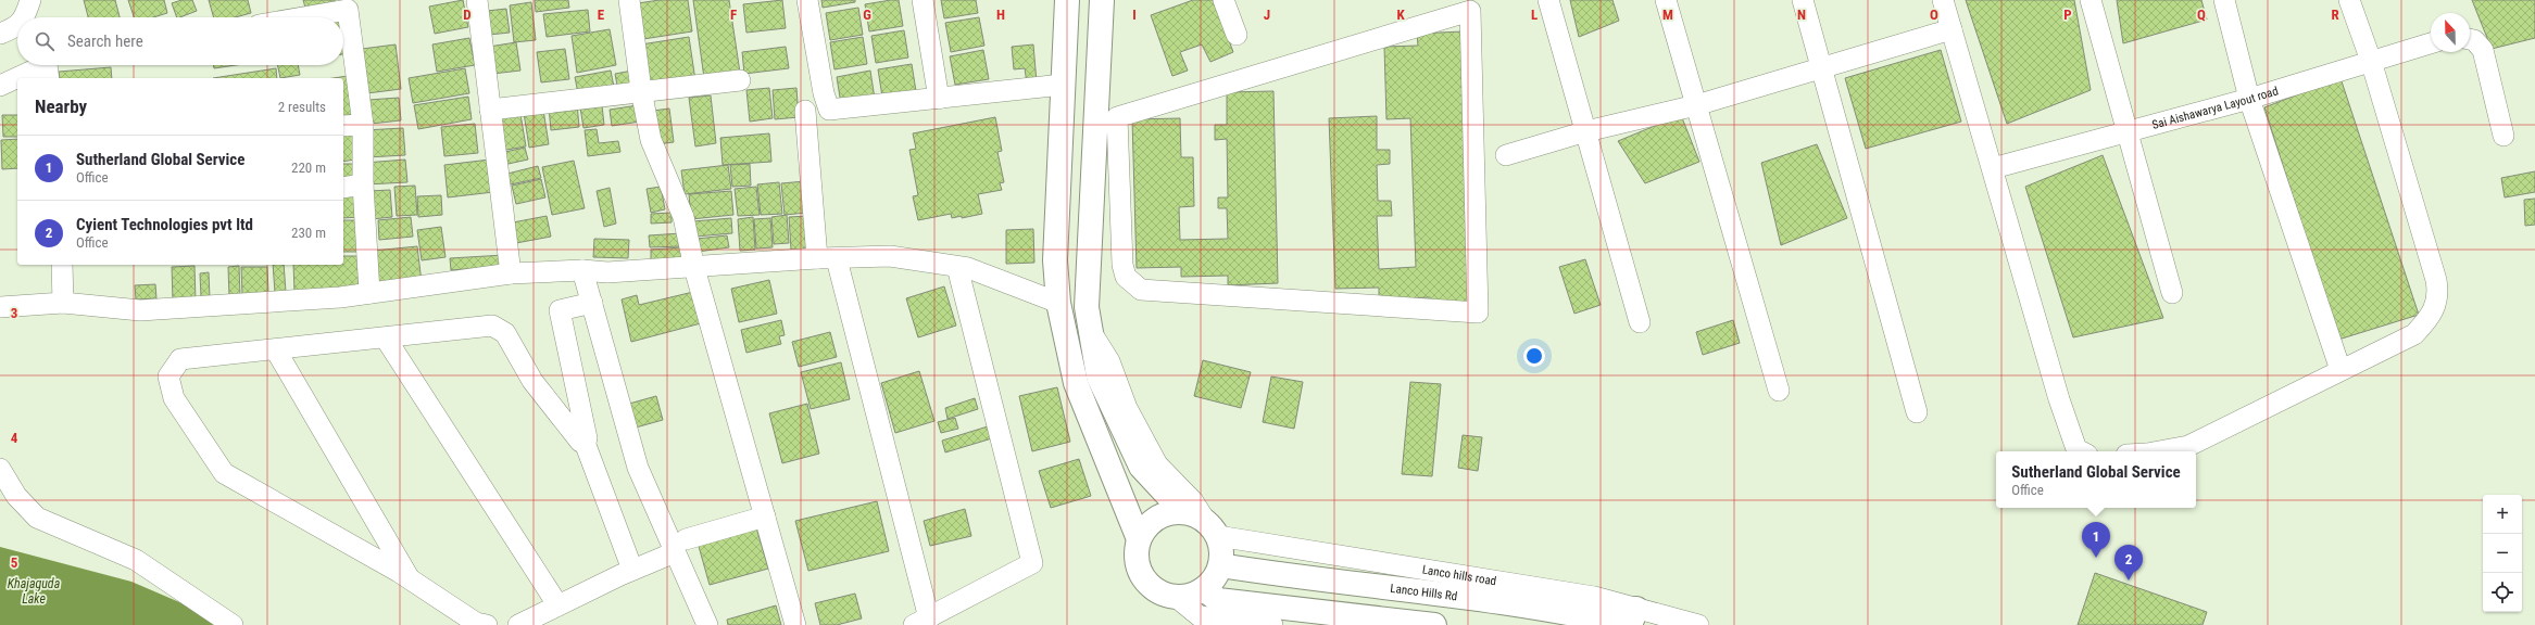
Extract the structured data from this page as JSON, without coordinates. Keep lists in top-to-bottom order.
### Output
{
  "streets": {
    "main road": ["Lanco Hills Rd"],
    "street": ["Sai Aishawarya Layout road", "Lanco hills road"]
  },
  "crossings": [
    ["Lanco hills road", "Lanco Hills Rd"]
  ],
  "water": ["Khajaguda Lake"],
  "north": "top",
  "page": {
    "search": "Search here",
    "heading": ["Nearby", "2 results"],
    "list": [
      {
        "mark": "1",
        "name": "Sutherland Global Service",
        "note": "Office",
        "value": "220 m"
      },
      {
        "mark": "2",
        "name": "Cyient Technologies pvt ltd",
        "note": "Office",
        "value": "230 m"
      }
    ],
    "popup": ["Sutherland Global Service", "Office"],
    "map_buttons": ["+", "−"],
    "pins": ["1", "2"]
  },
  "grid": {
    "columns": [
      "D",
      "E",
      "F",
      "G",
      "H",
      "I",
      "J",
      "K",
      "L",
      "M",
      "N",
      "O",
      "P",
      "Q",
      "R"
    ],
    "rows": ["3", "4", "5"]
  }
}
